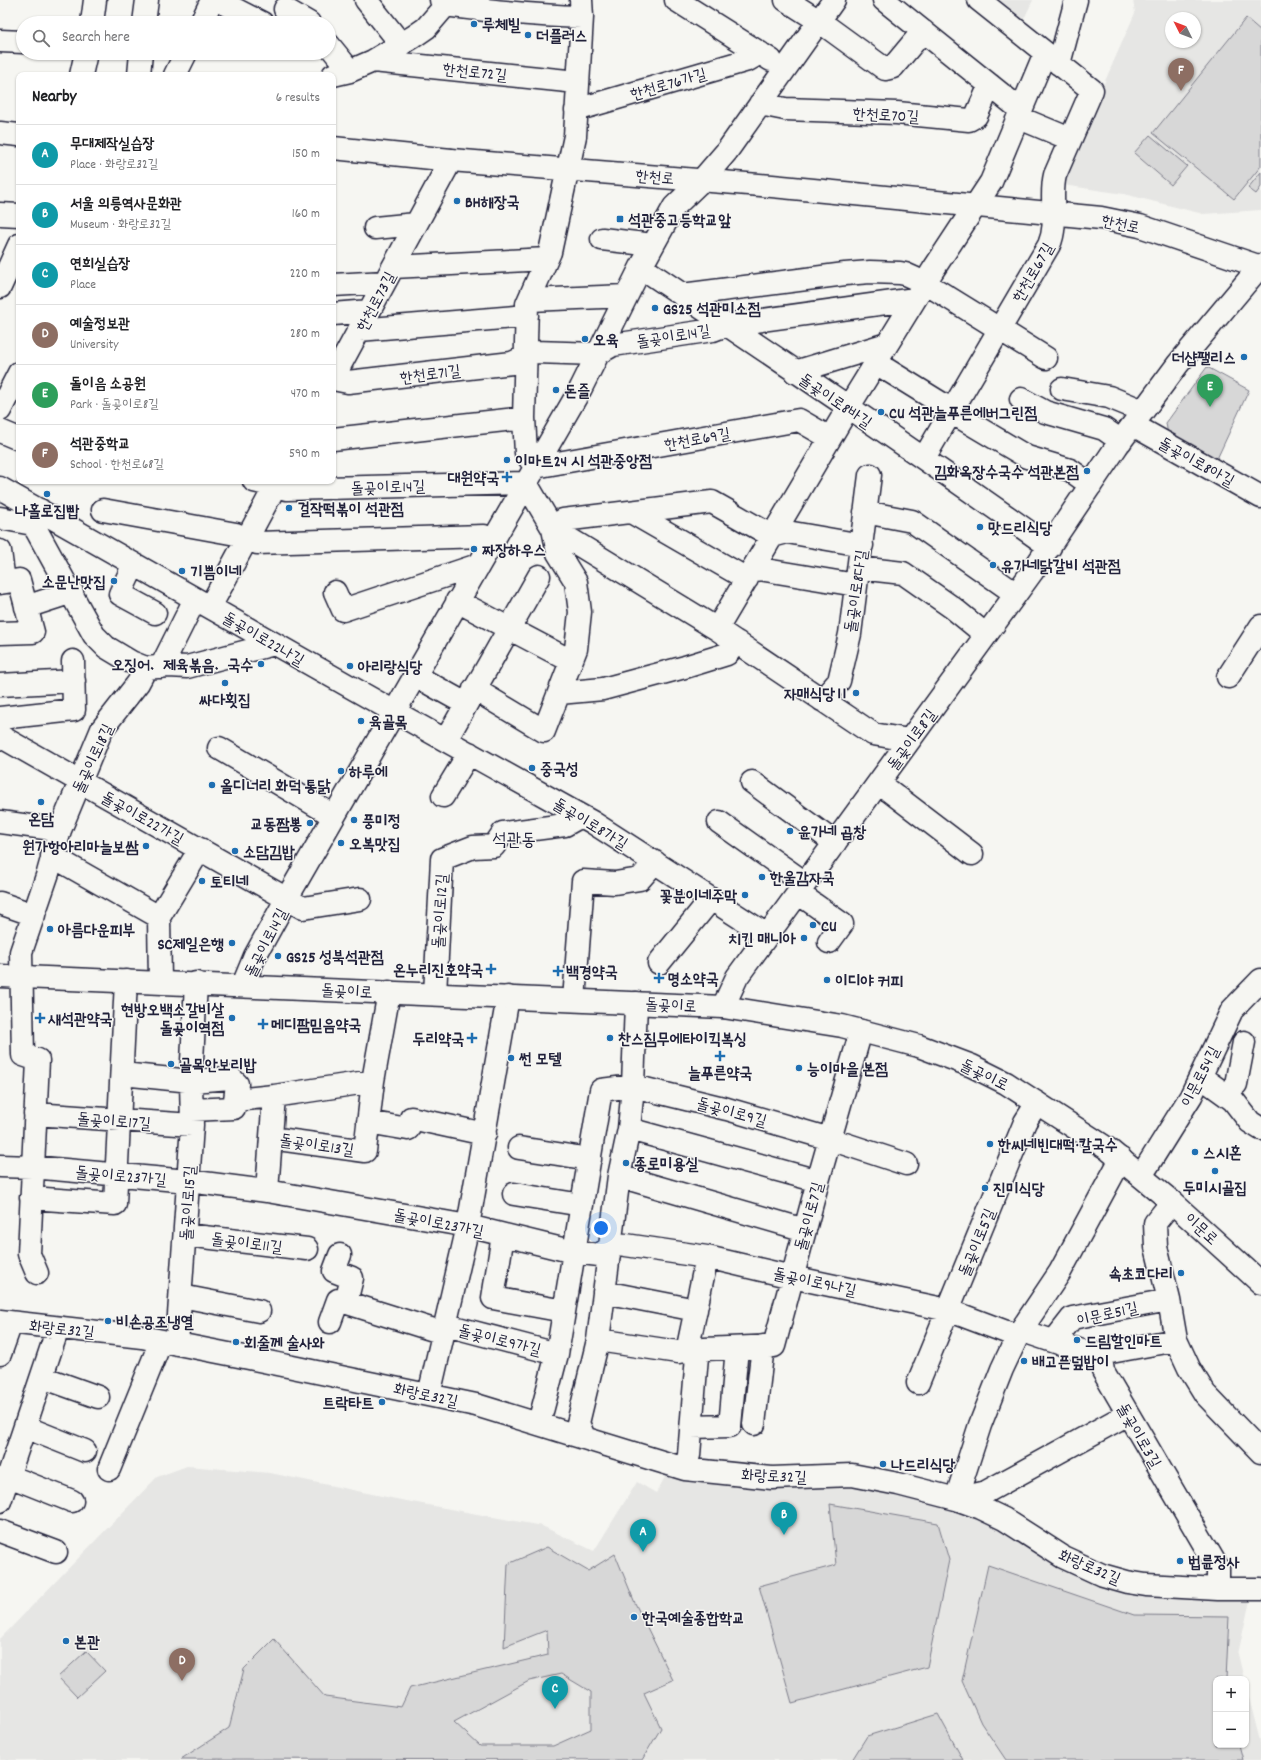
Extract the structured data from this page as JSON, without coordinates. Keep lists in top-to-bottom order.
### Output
{
  "streets": {
    "street": [
      "한천로72길",
      "한천로76가길",
      "한천로70길",
      "한천로",
      "한천로67길",
      "한천로73길",
      "돌곶이로14길",
      "한천로71길",
      "돌곶이로8바길",
      "한천로69길",
      "돌곶이로8아길",
      "돌곶이로8다길",
      "돌곶이로22나길",
      "돌곶이로8길",
      "돌곶이로18길",
      "돌곶이로22가길",
      "돌곶이로8가길",
      "돌곶이로12길",
      "돌곶이로",
      "이문로54길",
      "돌곶이로9길",
      "돌곶이로17길",
      "돌곶이로13길",
      "돌곶이로23가길",
      "돌곶이로15길",
      "돌곶이로7길",
      "이문로",
      "돌곶이로11길",
      "돌곶이로5길",
      "돌곶이로9나길",
      "이문로51길",
      "화랑로32길",
      "돌곶이로9가길",
      "돌곶이로3길"
    ]
  },
  "crossings": [
    ["한천로", "한천로67길"],
    ["한천로", "한천로73길"],
    ["한천로", "돌곶이로14길"],
    ["한천로", "돌곶이로8길"],
    ["한천로67길", "돌곶이로8바길"],
    ["돌곶이로14길", "한천로71길"],
    ["돌곶이로14길", "돌곶이로8바길"],
    ["돌곶이로14길", "한천로69길"],
    ["돌곶이로14길", "돌곶이로22나길"],
    ["돌곶이로14길", "돌곶이로22가길"],
    ["돌곶이로14길", "돌곶이로8가길"],
    ["돌곶이로14길", "돌곶이로"],
    ["돌곶이로8바길", "돌곶이로8길"],
    ["돌곶이로8아길", "돌곶이로8길"],
    ["돌곶이로22나길", "돌곶이로18길"],
    ["돌곶이로22나길", "돌곶이로8가길"],
    ["돌곶이로8길", "돌곶이로8가길"],
    ["돌곶이로8길", "돌곶이로"],
    ["돌곶이로18길", "돌곶이로22가길"],
    ["돌곶이로18길", "돌곶이로"],
    ["돌곶이로8가길", "돌곶이로12길"],
    ["돌곶이로12길", "돌곶이로"],
    ["돌곶이로", "이문로54길"],
    ["돌곶이로", "돌곶이로13길"],
    ["돌곶이로", "돌곶이로15길"],
    ["돌곶이로", "돌곶이로7길"],
    ["돌곶이로", "이문로"],
    ["돌곶이로", "돌곶이로5길"],
    ["이문로54길", "이문로"],
    ["돌곶이로9길", "돌곶이로7길"],
    ["돌곶이로9길", "돌곶이로9가길"],
    ["돌곶이로17길", "돌곶이로15길"],
    ["돌곶이로23가길", "돌곶이로15길"],
    ["돌곶이로23가길", "돌곶이로9나길"],
    ["돌곶이로23가길", "돌곶이로9가길"],
    ["돌곶이로15길", "돌곶이로11길"],
    ["돌곶이로15길", "화랑로32길"],
    ["돌곶이로7길", "돌곶이로9나길"],
    ["돌곶이로5길", "돌곶이로9나길"],
    ["화랑로32길", "돌곶이로9가길"],
    ["화랑로32길", "돌곶이로3길"]
  ],
  "districts": ["석관동"],
  "places": {
    "other": [
      "루체빌",
      "더플러스",
      "BH해장국",
      "GS25 석관미소점",
      "오육",
      "더샵팰리스",
      "돈즐",
      "CU 석관늘푸른에버그린점",
      "이마트24 시 석관중앙점",
      "김화옥장수국수 석관본점",
      "나홀로집빱",
      "걸작떡볶이 석관점",
      "맛드리식당",
      "짜장하우스",
      "유가네닭갈비 석관점",
      "기쁨이네",
      "소문난맛집",
      "오징어．제육볶음．국수",
      "아리랑식당",
      "싸다횟집",
      "자매식당Ⅱ",
      "육골목",
      "중국성",
      "하루에",
      "올디너리 화덕 통닭",
      "온담",
      "풍미정",
      "교동짬뽕",
      "윤가네 곱창",
      "오복맛집",
      "원가항아리마늘보쌈",
      "소담김밥",
      "한울감자국",
      "토티네",
      "꽃분이네주막",
      "CU",
      "아름다운피부",
      "치킨 매니아",
      "SC제일은행",
      "GS25 성북석관점",
      "이디야 커피",
      "현방오백소갈비살 돌곶이역점",
      "찬스짐무에타이킥복싱",
      "썬 모텔",
      "골목안보리밥",
      "능이마을 본점",
      "한씨네빈대떡·칼국수",
      "스시혼",
      "종로미용실",
      "두미시골집",
      "진미식당",
      "속초코다리",
      "비손공조냉열",
      "드림할인마트",
      "회줄께 술사와",
      "배고픈덮밥이",
      "트락타트",
      "나드리식당",
      "법륜정사",
      "한국예술종합학교",
      "본관"
    ],
    "transit": ["석관중고등학교앞"],
    "health": [
      "대원약국",
      "온누리진호약국",
      "백경약국",
      "명소약국",
      "새석관약국",
      "메디팜믿음약국",
      "두리약국",
      "늘푸른약국"
    ]
  },
  "north": "top left",
  "page": {
    "search": "Search here",
    "pins": [
      "F",
      "E",
      "B",
      "A",
      "D",
      "C"
    ],
    "heading": ["Nearby", "6 results"],
    "list": [
      {
        "mark": "A",
        "name": "무대제작실습장",
        "note": "Place · 화랑로32길",
        "value": "150 m"
      },
      {
        "mark": "B",
        "name": "서울 의릉역사문화관",
        "note": "Museum · 화랑로32길",
        "value": "160 m"
      },
      {
        "mark": "C",
        "name": "연희실습장",
        "note": "Place",
        "value": "220 m"
      },
      {
        "mark": "D",
        "name": "예술정보관",
        "note": "University",
        "value": "280 m"
      },
      {
        "mark": "E",
        "name": "돌이음 소공원",
        "note": "Park · 돌곶이로8길",
        "value": "470 m"
      },
      {
        "mark": "F",
        "name": "석관중학교",
        "note": "School · 한천로68길",
        "value": "590 m"
      }
    ],
    "map_buttons": ["+", "−"]
  }
}
